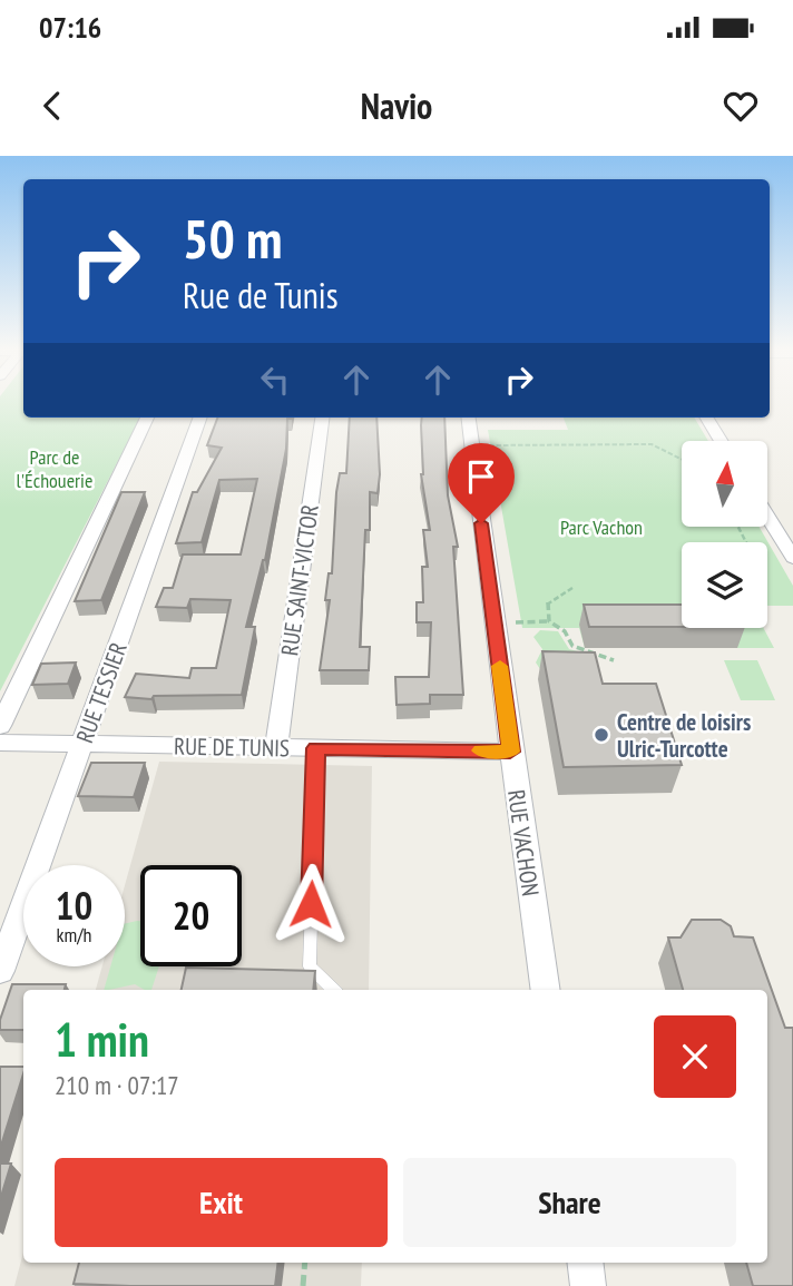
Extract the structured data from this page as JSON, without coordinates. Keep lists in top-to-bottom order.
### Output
{
  "streets": {
    "street": [
      "RUE SAINT-VICTOR",
      "RUE TESSIER",
      "RUE DE TUNIS",
      "RUE VACHON"
    ]
  },
  "crossings": [
    ["RUE SAINT-VICTOR", "RUE DE TUNIS"],
    ["RUE TESSIER", "RUE DE TUNIS"],
    ["RUE DE TUNIS", "RUE VACHON"]
  ],
  "parks": ["Parc de l'Échouerie", "Parc Vachon"],
  "places": ["Centre de loisirs Ulric-Turcotte"],
  "north": "top",
  "page": {
    "status": "07:16",
    "header": "Navio",
    "turn": ["50 m", "Rue de Tunis"],
    "speed": "10 km/h",
    "limit": "20",
    "heading": ["1 min", "210 m · 07:17"],
    "buttons": ["Exit", "Share"]
  }
}
